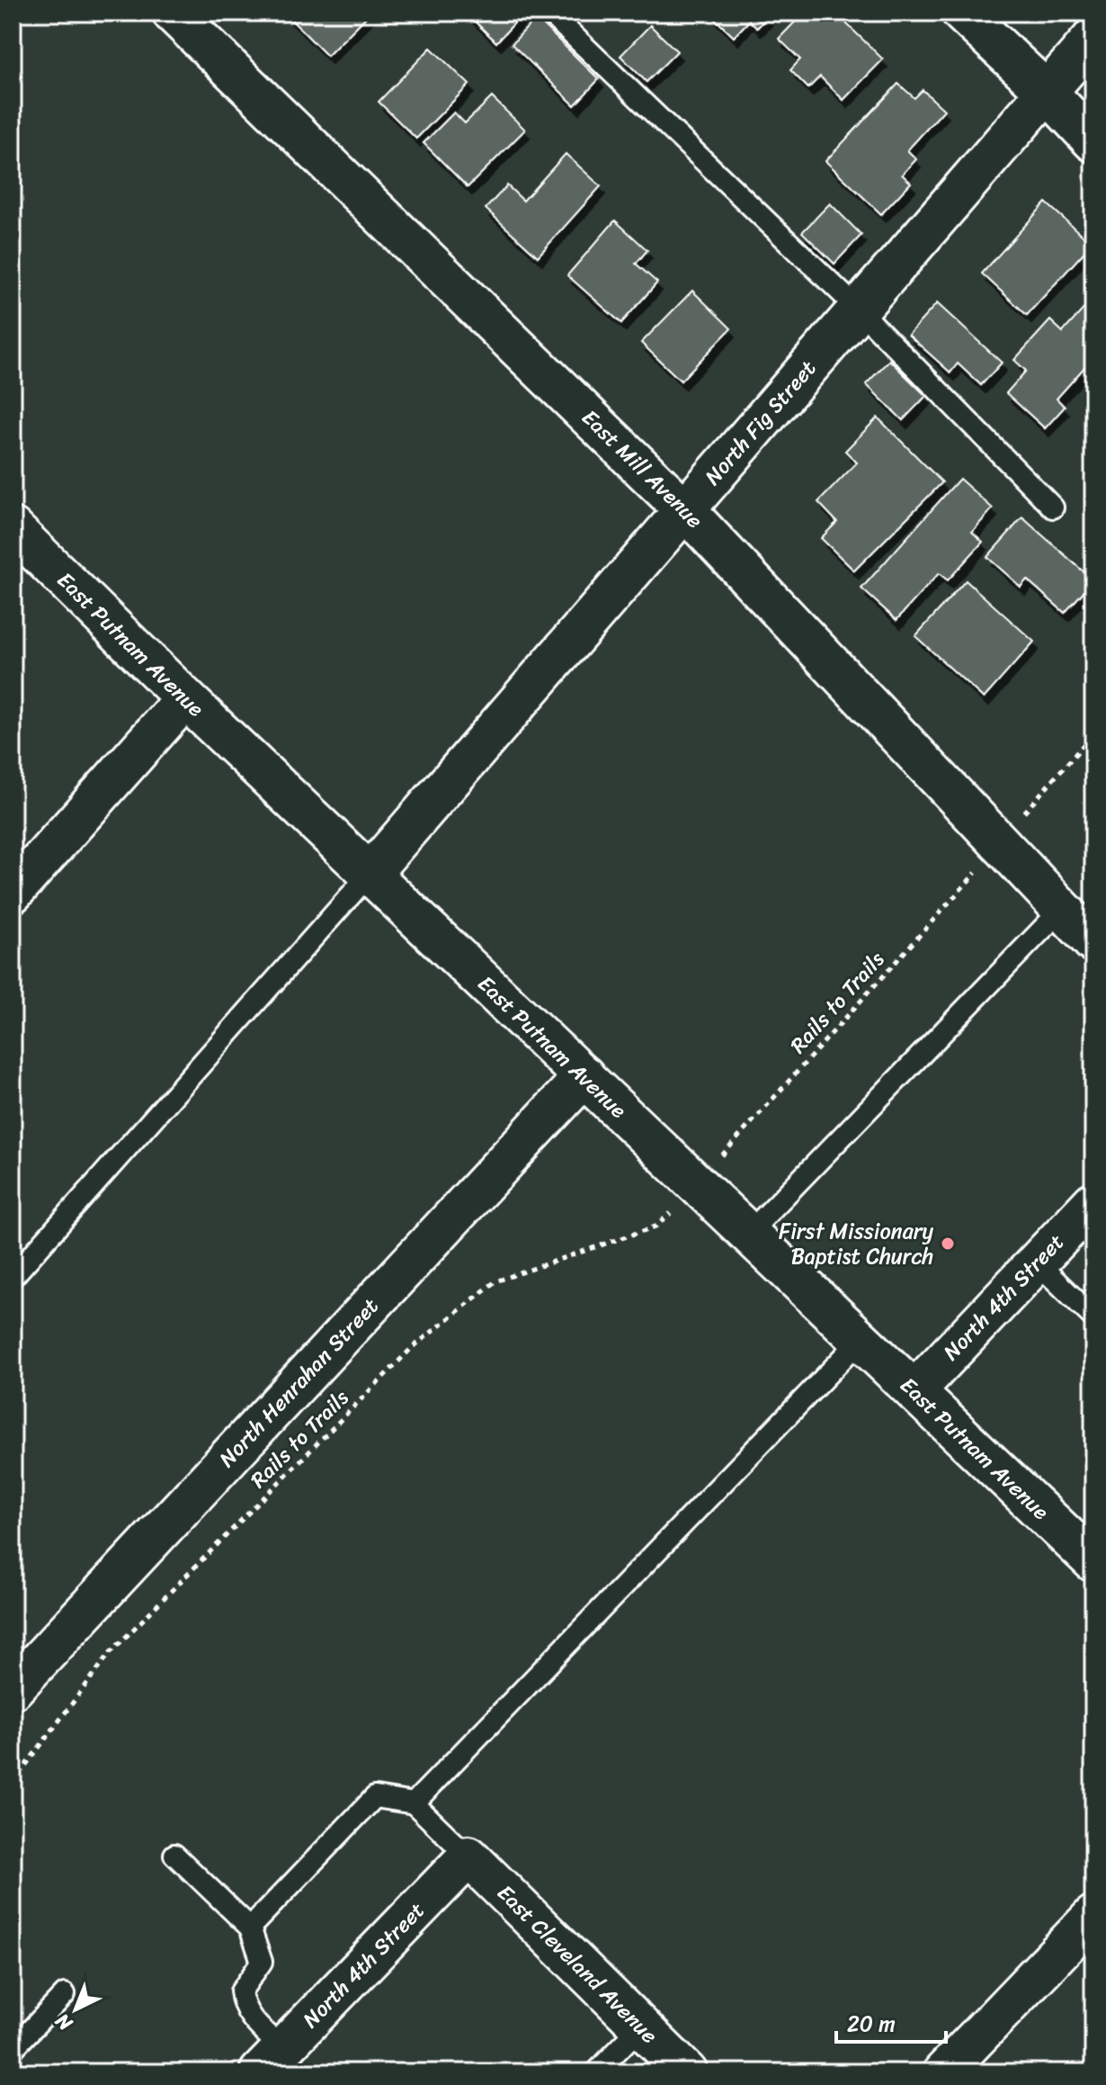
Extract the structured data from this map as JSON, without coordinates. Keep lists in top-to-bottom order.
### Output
{
  "streets": {
    "street": [
      "North Fig Street",
      "East Mill Avenue",
      "East Putnam Avenue",
      "North 4th Street",
      "North Henrahan Street",
      "East Cleveland Avenue"
    ],
    "path": ["Rails to Trails"]
  },
  "crossings": [
    ["North Fig Street", "East Mill Avenue"],
    ["North Fig Street", "East Putnam Avenue"],
    ["East Putnam Avenue", "North 4th Street"],
    ["East Putnam Avenue", "North Henrahan Street"],
    ["North 4th Street", "East Cleveland Avenue"]
  ],
  "places": ["First Missionary Baptist Church"],
  "scale_bar": "20 m",
  "north": "bottom left"
}
